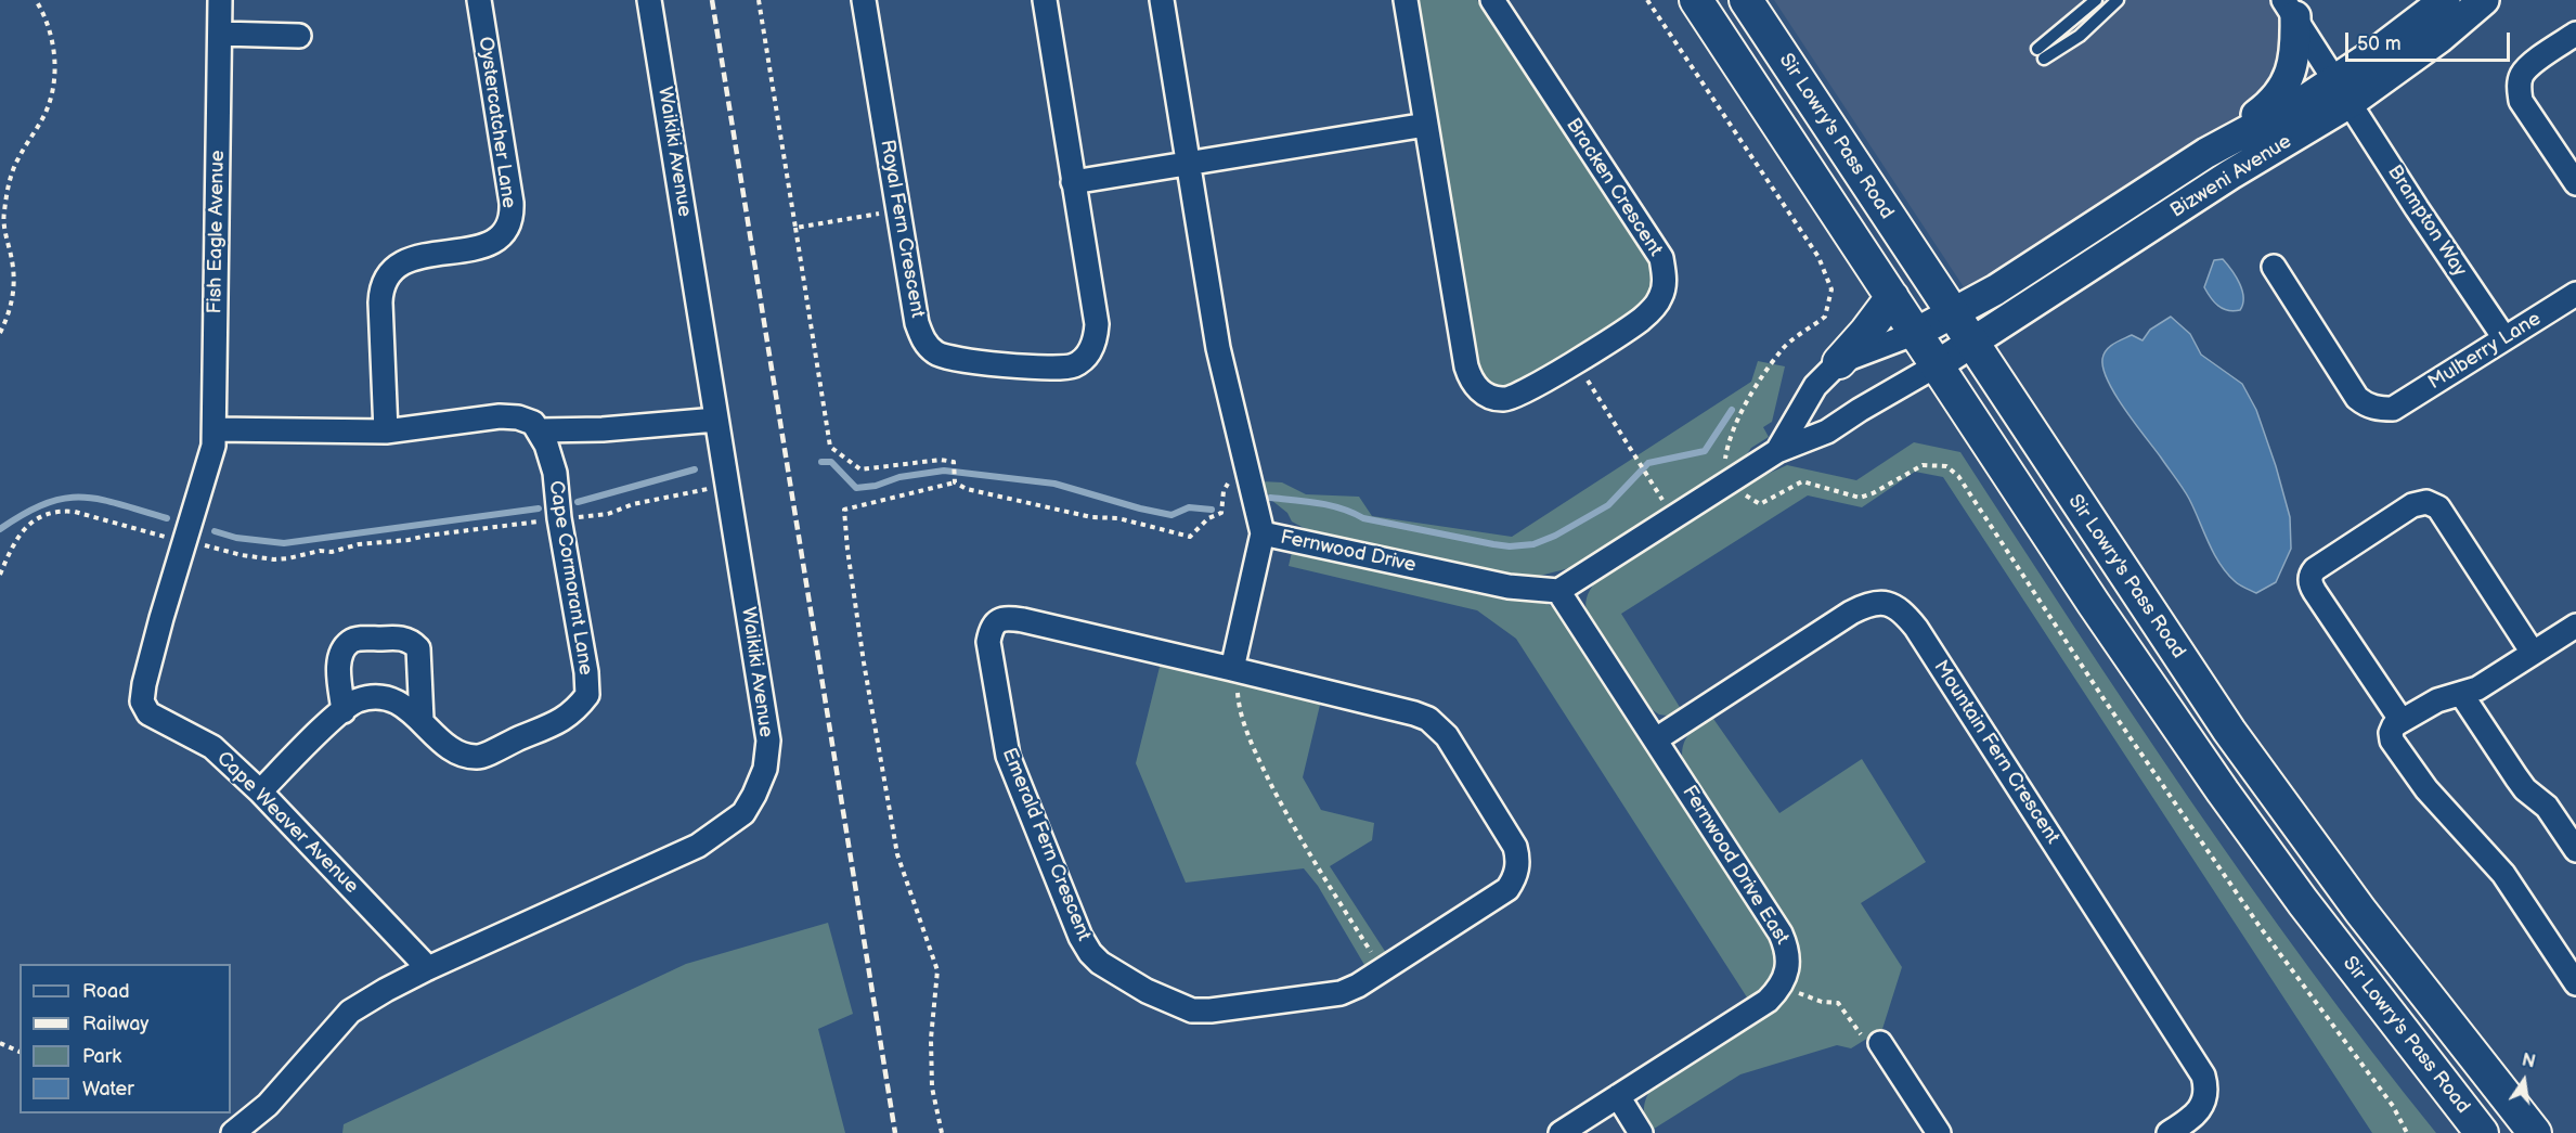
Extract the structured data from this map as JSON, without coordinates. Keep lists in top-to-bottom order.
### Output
{
  "streets": {
    "main road": ["Sir Lowry's Pass Road"],
    "street": [
      "Oystercatcher Lane",
      "Waikiki Avenue",
      "Bizweni Avenue",
      "Bracken Crescent",
      "Brampton Way",
      "Royal Fern Crescent",
      "Fish Eagle Avenue",
      "Mulberry Lane",
      "Fernwood Drive",
      "Cape Cormorant Lane",
      "Mountain Fern Crescent",
      "Cape Weaver Avenue",
      "Emerald Fern Crescent",
      "Fernwood Drive East"
    ]
  },
  "crossings": [
    ["Sir Lowry's Pass Road", "Bizweni Avenue"],
    ["Waikiki Avenue", "Cape Weaver Avenue"],
    ["Bizweni Avenue", "Brampton Way"],
    ["Brampton Way", "Mulberry Lane"],
    ["Fish Eagle Avenue", "Cape Weaver Avenue"],
    ["Fernwood Drive", "Fernwood Drive East"],
    ["Cape Cormorant Lane", "Cape Weaver Avenue"],
    ["Mountain Fern Crescent", "Fernwood Drive East"]
  ],
  "legend": [
    "Road",
    "Railway",
    "Park",
    "Water"
  ],
  "scale_bar": "50 m",
  "north": "top"
}
